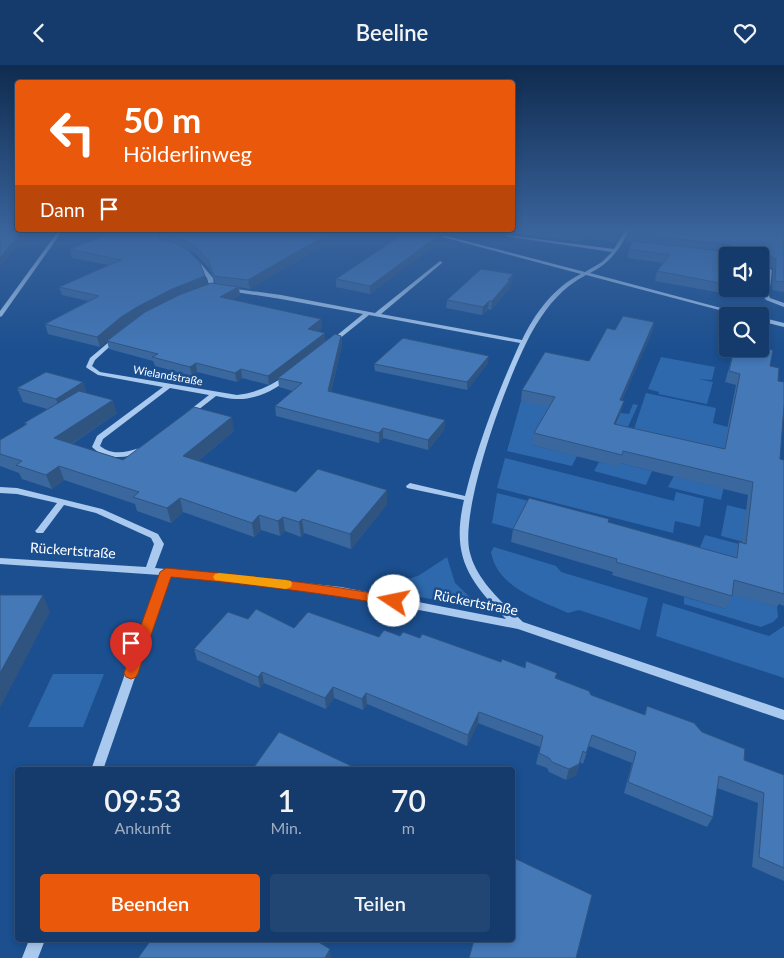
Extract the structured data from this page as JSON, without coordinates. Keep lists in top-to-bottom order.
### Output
{
  "streets": {
    "street": ["Wielandstraße", "Rückertstraße"]
  },
  "page": {
    "header": "Beeline",
    "turn": ["50 m", "Hölderlinweg"],
    "then": "Dann",
    "eta": [
      "09:53",
      "Ankunft",
      "1",
      "Min.",
      "70",
      "m"
    ],
    "buttons": ["Beenden", "Teilen"]
  }
}
